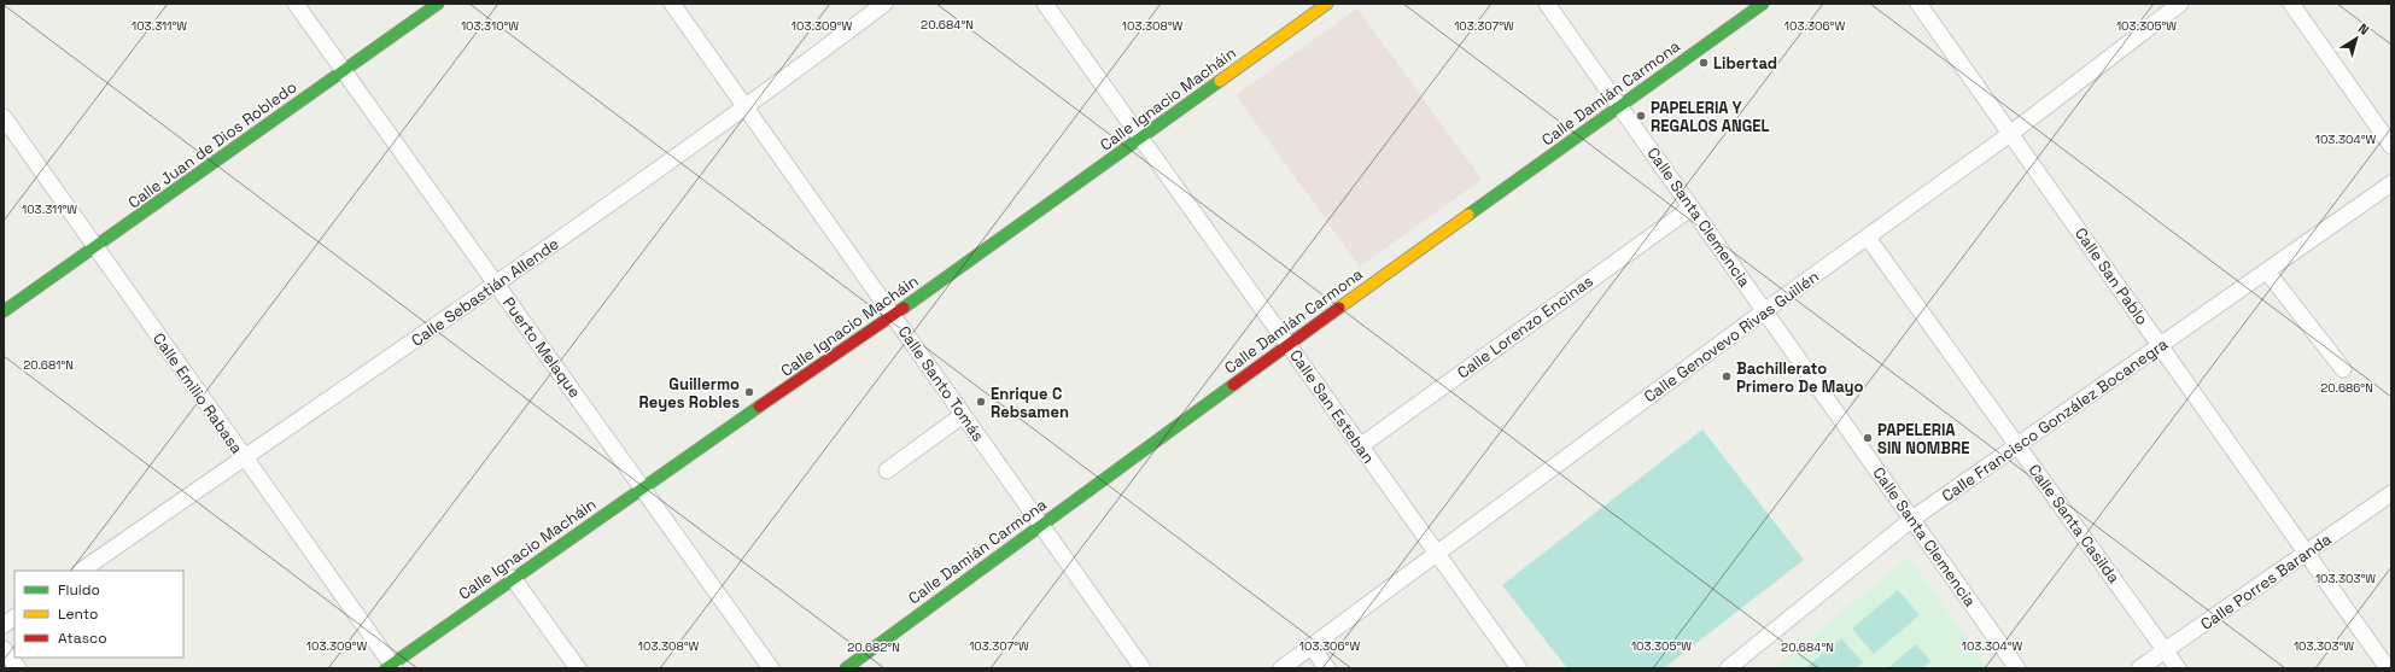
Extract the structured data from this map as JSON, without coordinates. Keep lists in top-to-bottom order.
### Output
{
  "streets": {
    "street": [
      "Calle Damián Carmona",
      "Calle Ignacio Macháin",
      "Calle Juan de Dios Robledo",
      "Calle Santa Clemencia",
      "Calle San Pablo",
      "Calle Sebastián Allende",
      "Calle Lorenzo Encinas",
      "Calle Genovevo Rivas Guillén",
      "Puerto Melaque",
      "Calle Santo Tomás",
      "Calle Emilio Rabasa",
      "Calle San Esteban",
      "Calle Francisco González Bocanegra",
      "Calle Santa Casilda",
      "Calle Porres Baranda"
    ]
  },
  "crossings": [
    ["Calle Damián Carmona", "Calle Santa Clemencia"],
    ["Calle Damián Carmona", "Calle Santo Tomás"],
    ["Calle Damián Carmona", "Calle San Esteban"],
    ["Calle Ignacio Macháin", "Puerto Melaque"],
    ["Calle Ignacio Macháin", "Calle Santo Tomás"],
    ["Calle Ignacio Macháin", "Calle Emilio Rabasa"],
    ["Calle Ignacio Macháin", "Calle San Esteban"],
    ["Calle Juan de Dios Robledo", "Puerto Melaque"],
    ["Calle Juan de Dios Robledo", "Calle Emilio Rabasa"],
    ["Calle Santa Clemencia", "Calle Lorenzo Encinas"],
    ["Calle Santa Clemencia", "Calle Genovevo Rivas Guillén"],
    ["Calle Santa Clemencia", "Calle Francisco González Bocanegra"],
    ["Calle San Pablo", "Calle Genovevo Rivas Guillén"],
    ["Calle San Pablo", "Calle Francisco González Bocanegra"],
    ["Calle San Pablo", "Calle Porres Baranda"],
    ["Calle Sebastián Allende", "Puerto Melaque"],
    ["Calle Sebastián Allende", "Calle Santo Tomás"],
    ["Calle Sebastián Allende", "Calle Emilio Rabasa"],
    ["Calle Lorenzo Encinas", "Calle San Esteban"],
    ["Calle Genovevo Rivas Guillén", "Calle San Esteban"],
    ["Calle Genovevo Rivas Guillén", "Calle Santa Casilda"],
    ["Calle Francisco González Bocanegra", "Calle Santa Casilda"],
    ["Calle Santa Casilda", "Calle Porres Baranda"]
  ],
  "places": [
    "Libertad",
    "PAPELERIA Y REGALOS ANGEL",
    "Bachillerato Primero De Mayo",
    "Guillermo Reyes Robles",
    "Enrique C Rebsamen",
    "PAPELERIA SIN NOMBRE"
  ],
  "legend": ["Fluido", "Lento", "Atasco"],
  "north": "top right",
  "coordinates": [
    "20.684°N",
    "103.311°W",
    "103.310°W",
    "103.309°W",
    "103.308°W",
    "103.307°W",
    "103.306°W",
    "103.305°W",
    "103.304°W",
    "20.681°N",
    "20.686°N",
    "103.303°W",
    "20.682°N"
  ]
}
